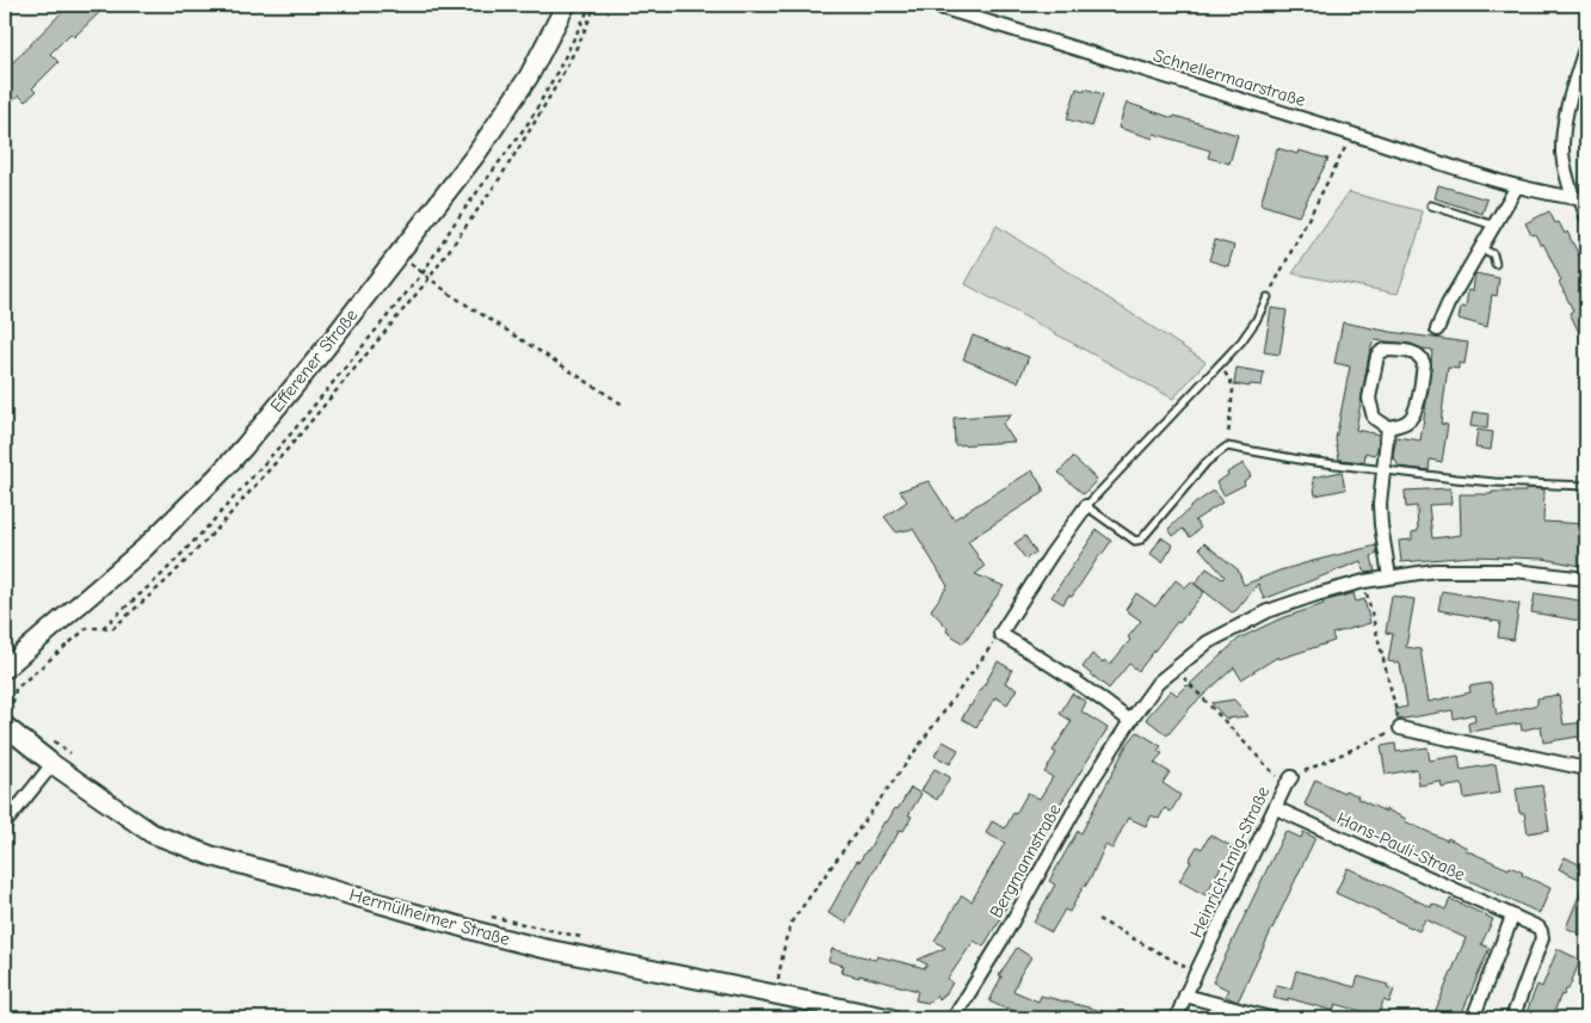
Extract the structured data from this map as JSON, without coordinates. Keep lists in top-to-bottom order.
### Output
{
  "streets": {
    "street": [
      "Schnellermaarstraße",
      "Efferener Straße",
      "Hans-Pauli-Straße",
      "Bergmannstraße",
      "Heinrich-Imig-Straße",
      "Hermülheimer Straße"
    ]
  },
  "crossings": [
    ["Hans-Pauli-Straße", "Heinrich-Imig-Straße"]
  ]
}
